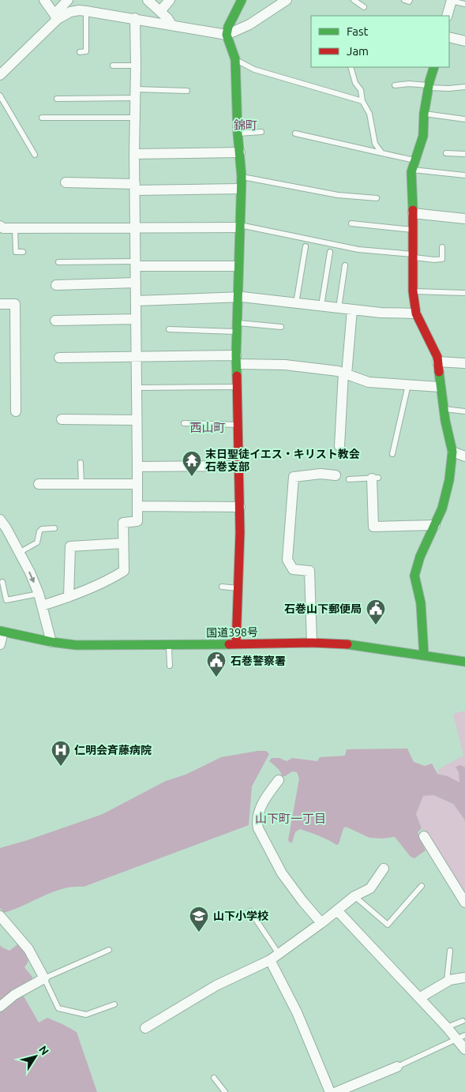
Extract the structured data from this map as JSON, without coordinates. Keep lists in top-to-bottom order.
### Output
{
  "streets": {
    "main road": ["国道398号"]
  },
  "districts": ["錦町", "西山町", "山下町一丁目"],
  "places": {
    "temple": ["末日聖徒イエス・キリスト教会 石巻支部"],
    "public building": ["石巻山下郵便局", "石巻警察署"],
    "hospital": ["仁明会斉藤病院"],
    "school or university": ["山下小学校"]
  },
  "legend": ["Fast", "Jam"],
  "north": "top right"
}
